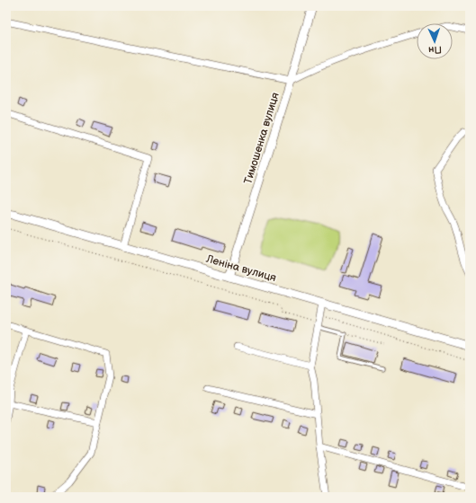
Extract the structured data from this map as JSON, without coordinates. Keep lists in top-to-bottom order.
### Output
{
  "streets": {
    "street": ["Тимошенка вулиця", "Леніна вулиця"]
  },
  "crossings": [
    ["Тимошенка вулиця", "Леніна вулиця"]
  ],
  "north": "bottom"
}
